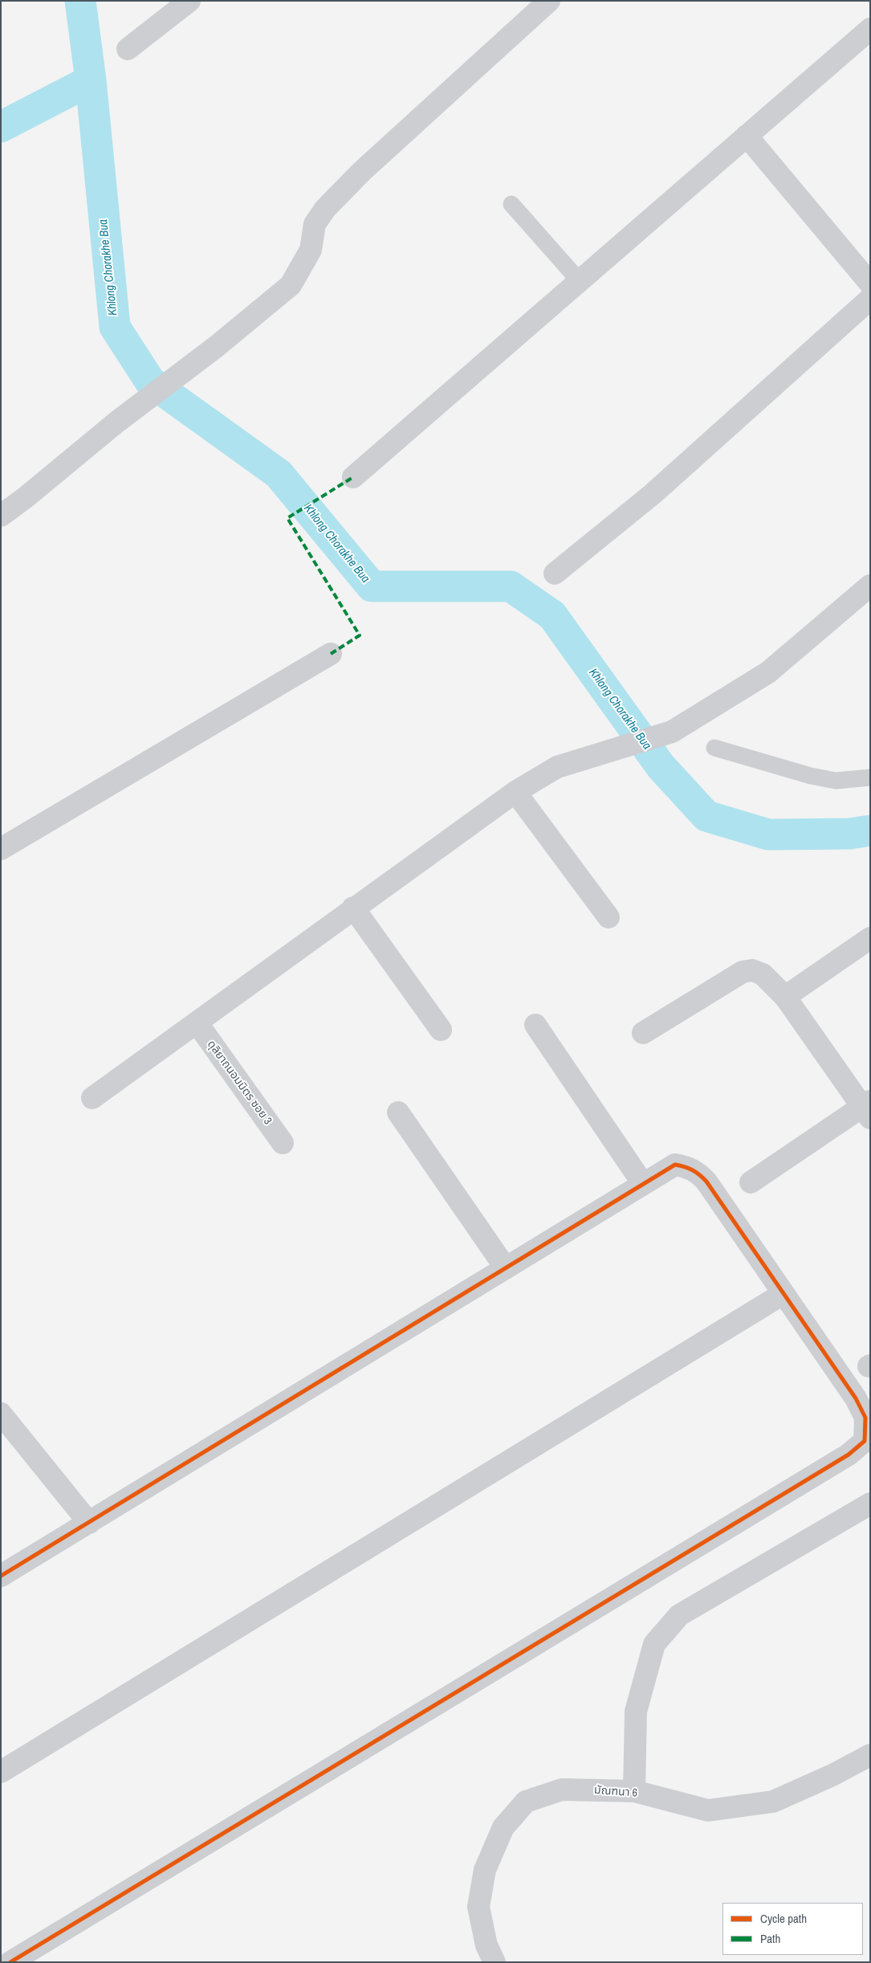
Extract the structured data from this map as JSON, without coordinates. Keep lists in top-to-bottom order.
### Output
{
  "streets": {
    "street": ["ดุลิยาถนอมมิตร ซอย 3", "มัณฑนา 6"]
  },
  "water": ["Khlong Chorakhe Bua"],
  "legend": ["Cycle path", "Path"]
}
